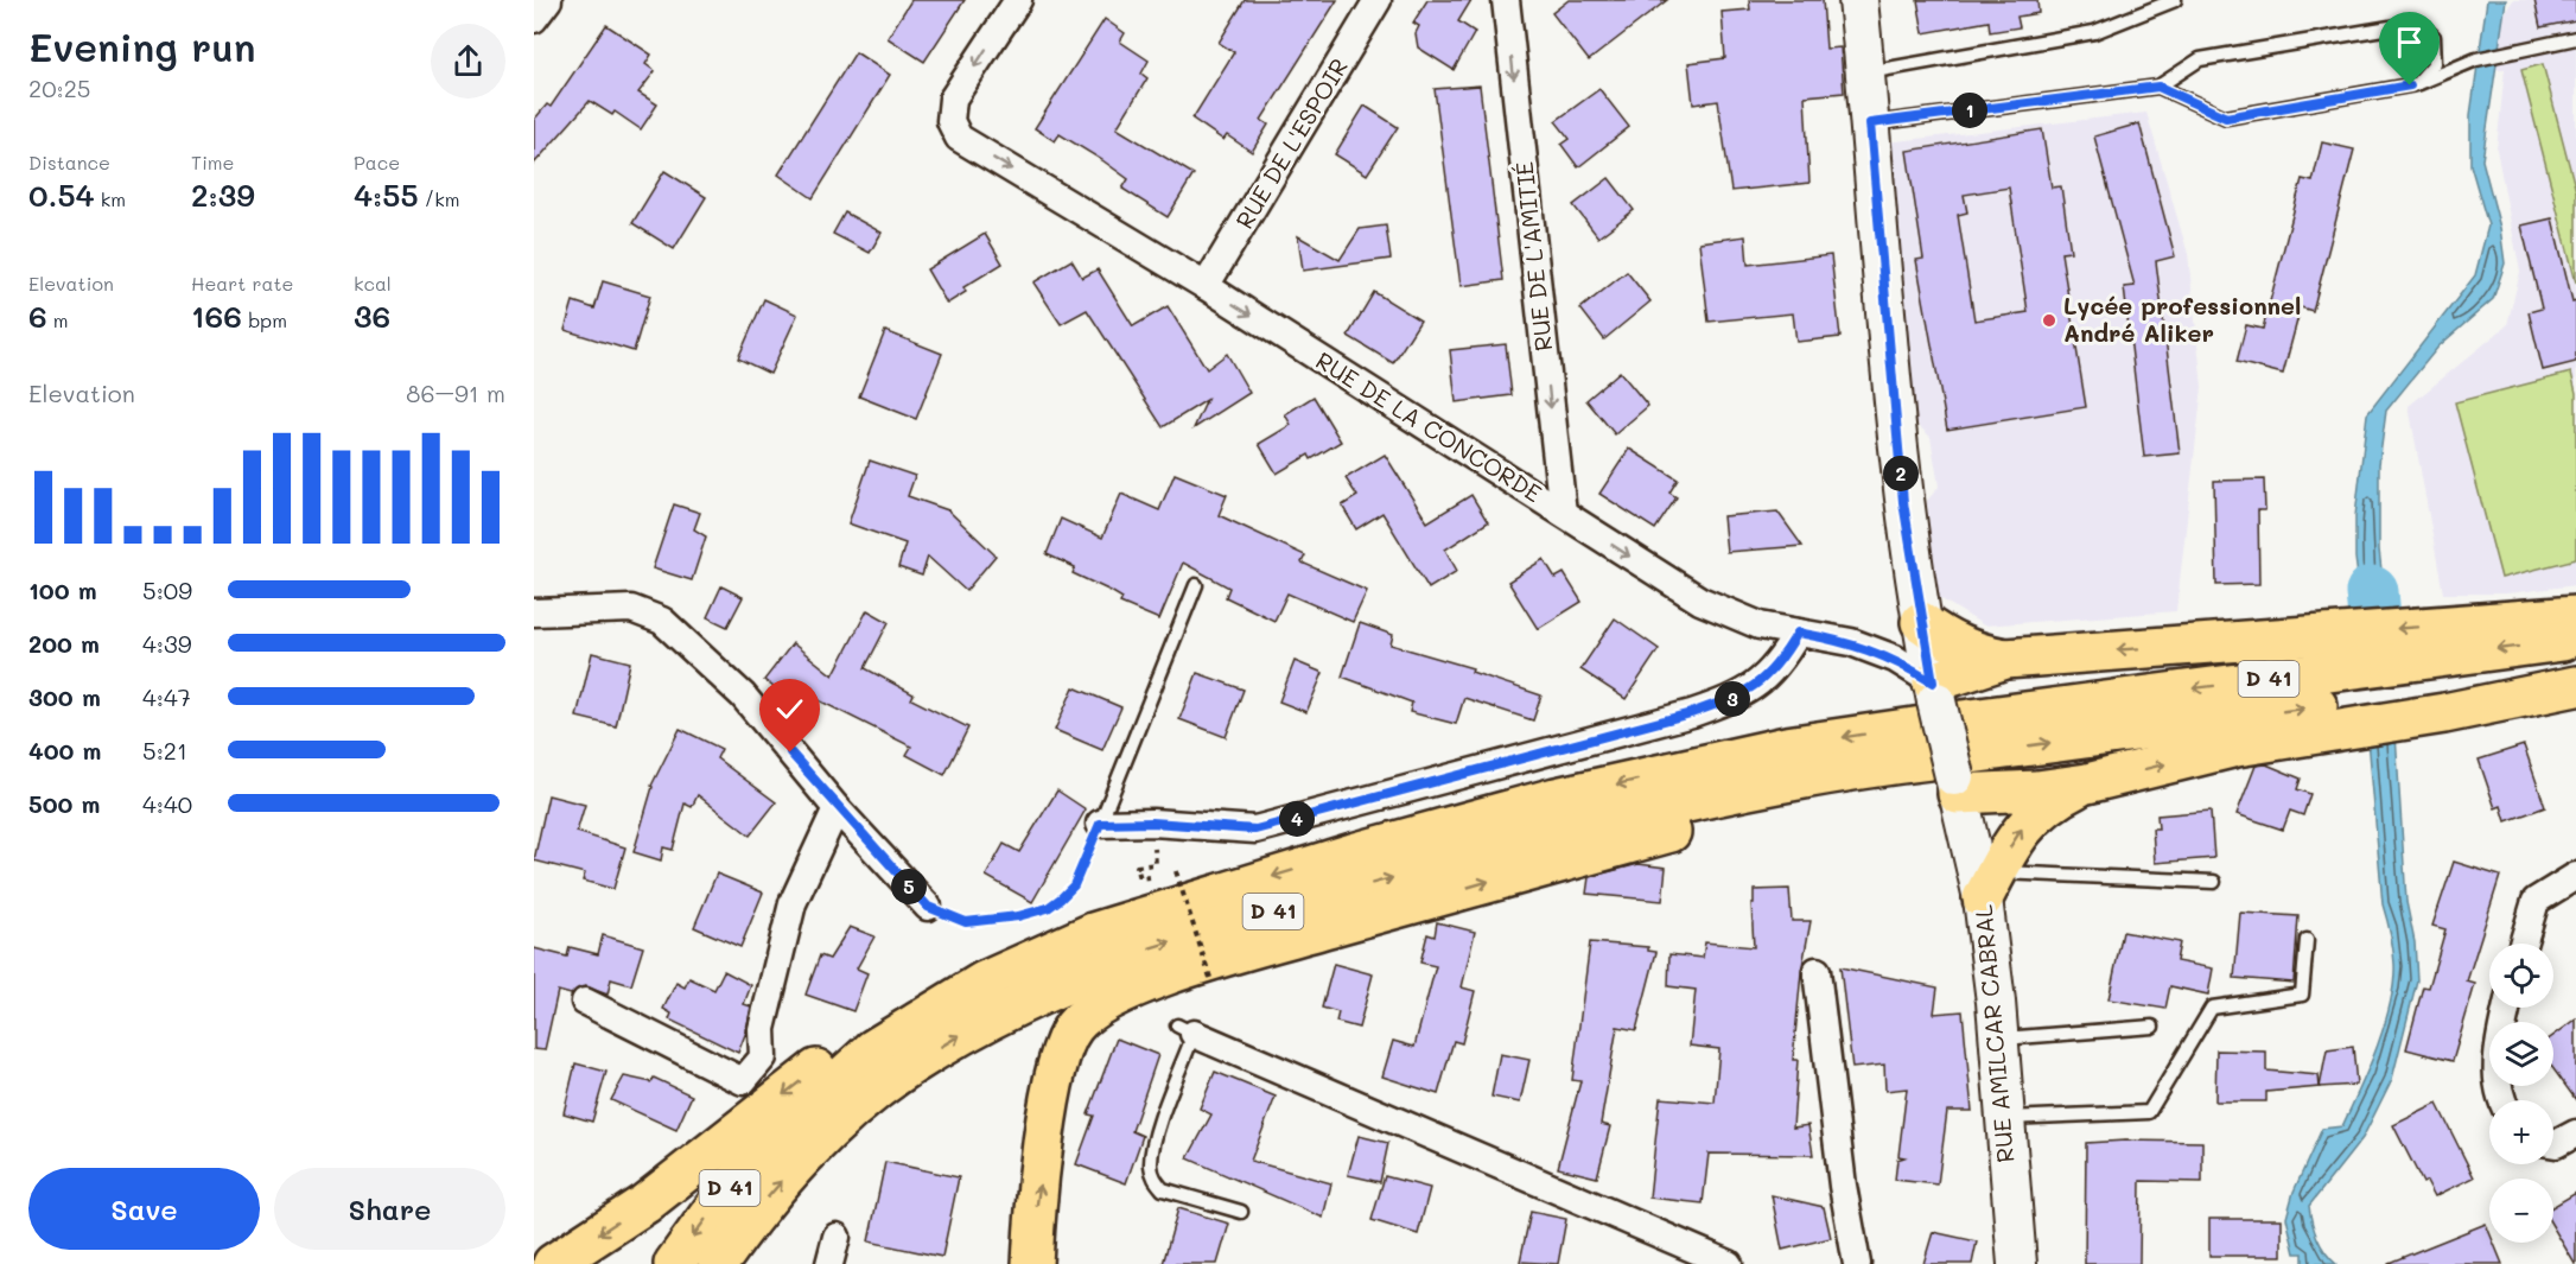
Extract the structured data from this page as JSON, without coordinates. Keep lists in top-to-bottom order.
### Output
{
  "streets": {
    "highway": ["D 41"],
    "street": [
      "RUE DE L'ESPOIR",
      "RUE DE L'AMITIÉ",
      "RUE DE LA CONCORDE",
      "RUE AMILCAR CABRAL"
    ]
  },
  "crossings": [
    ["RUE DE L'ESPOIR", "RUE DE LA CONCORDE"],
    ["RUE DE L'AMITIÉ", "RUE DE LA CONCORDE"],
    ["RUE DE LA CONCORDE", "D 41"],
    ["RUE DE LA CONCORDE", "RUE AMILCAR CABRAL"],
    ["D 41", "RUE AMILCAR CABRAL"]
  ],
  "one_way": ["RUE DE L'AMITIÉ", "RUE DE LA CONCORDE"],
  "places": ["Lycée professionnel André Aliker"],
  "page": {
    "heading": ["Evening run", "20:25"],
    "pins": [
      "1",
      "2",
      "3",
      "4",
      "5"
    ],
    "stats": [
      ["Distance", "0.54 km"],
      ["Time", "2:39"],
      ["Pace", "4:55 /km"],
      ["Elevation", "6 m"],
      ["Heart rate", "166 bpm"],
      ["kcal", "36"]
    ],
    "chart": ["Elevation", "86–91 m"],
    "list": [
      {
        "name": "100 m",
        "note": "5:09"
      },
      {
        "name": "200 m",
        "note": "4:39"
      },
      {
        "name": "300 m",
        "note": "4:47"
      },
      {
        "name": "400 m",
        "note": "5:21"
      },
      {
        "name": "500 m",
        "note": "4:40"
      }
    ],
    "map_buttons": ["+", "−"],
    "buttons": ["Save", "Share"]
  }
}
